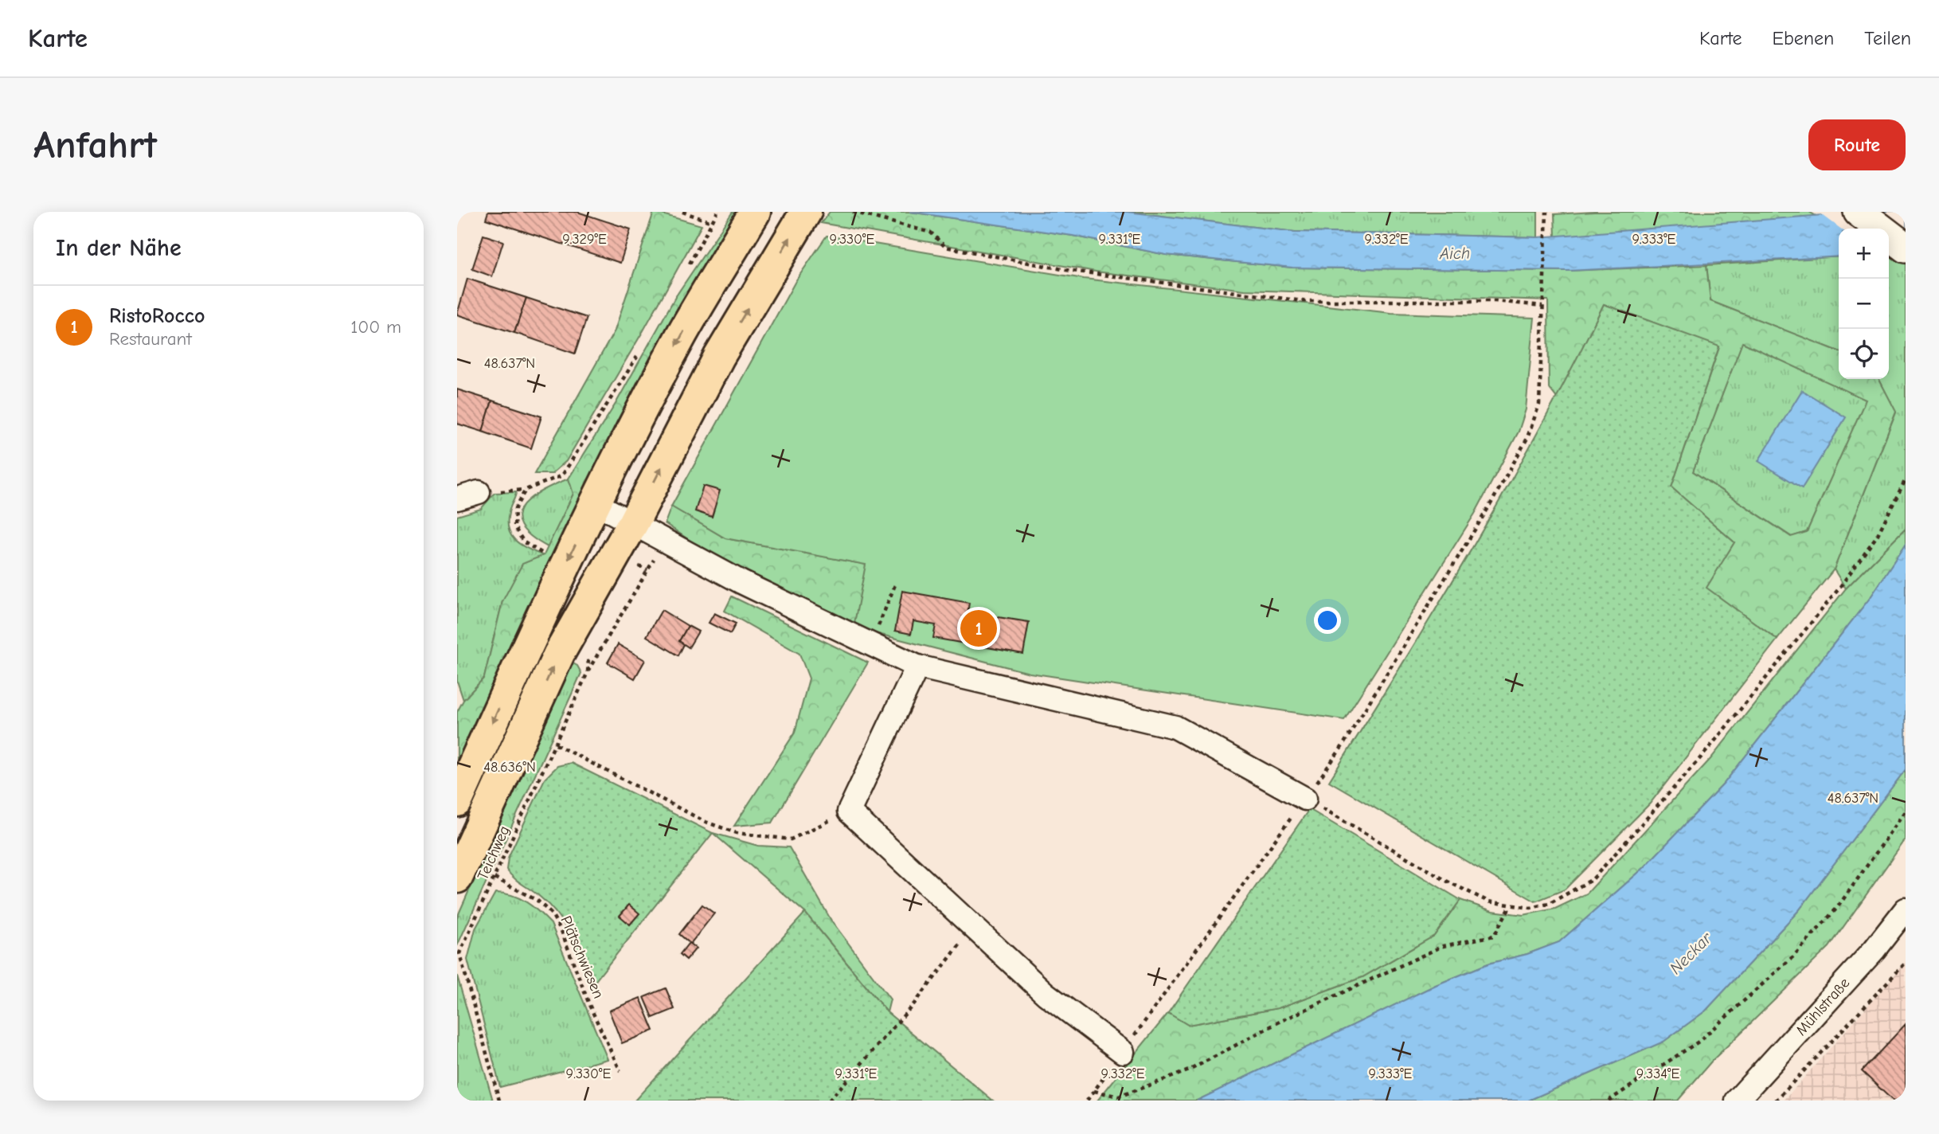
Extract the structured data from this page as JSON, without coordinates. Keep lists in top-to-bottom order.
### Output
{
  "streets": {
    "street": ["Mühlstraße"],
    "path": ["Teichweg", "Plätschwiesen"]
  },
  "crossings": [
    ["Teichweg", "Plätschwiesen"]
  ],
  "water": ["Aich", "Neckar"],
  "page": {
    "header": "Karte",
    "nav": ["Karte", "Ebenen", "Teilen"],
    "buttons": "Route",
    "title": "Anfahrt",
    "heading": "In der Nähe",
    "map_buttons": ["+", "−"],
    "list": [
      {
        "mark": "1",
        "name": "RistoRocco",
        "note": "Restaurant",
        "value": "100 m"
      }
    ],
    "pins": "1"
  },
  "coordinates": [
    "9.329°E",
    "9.330°E",
    "9.331°E",
    "9.332°E",
    "9.333°E",
    "48.637°N",
    "48.636°N",
    "9.334°E"
  ]
}
